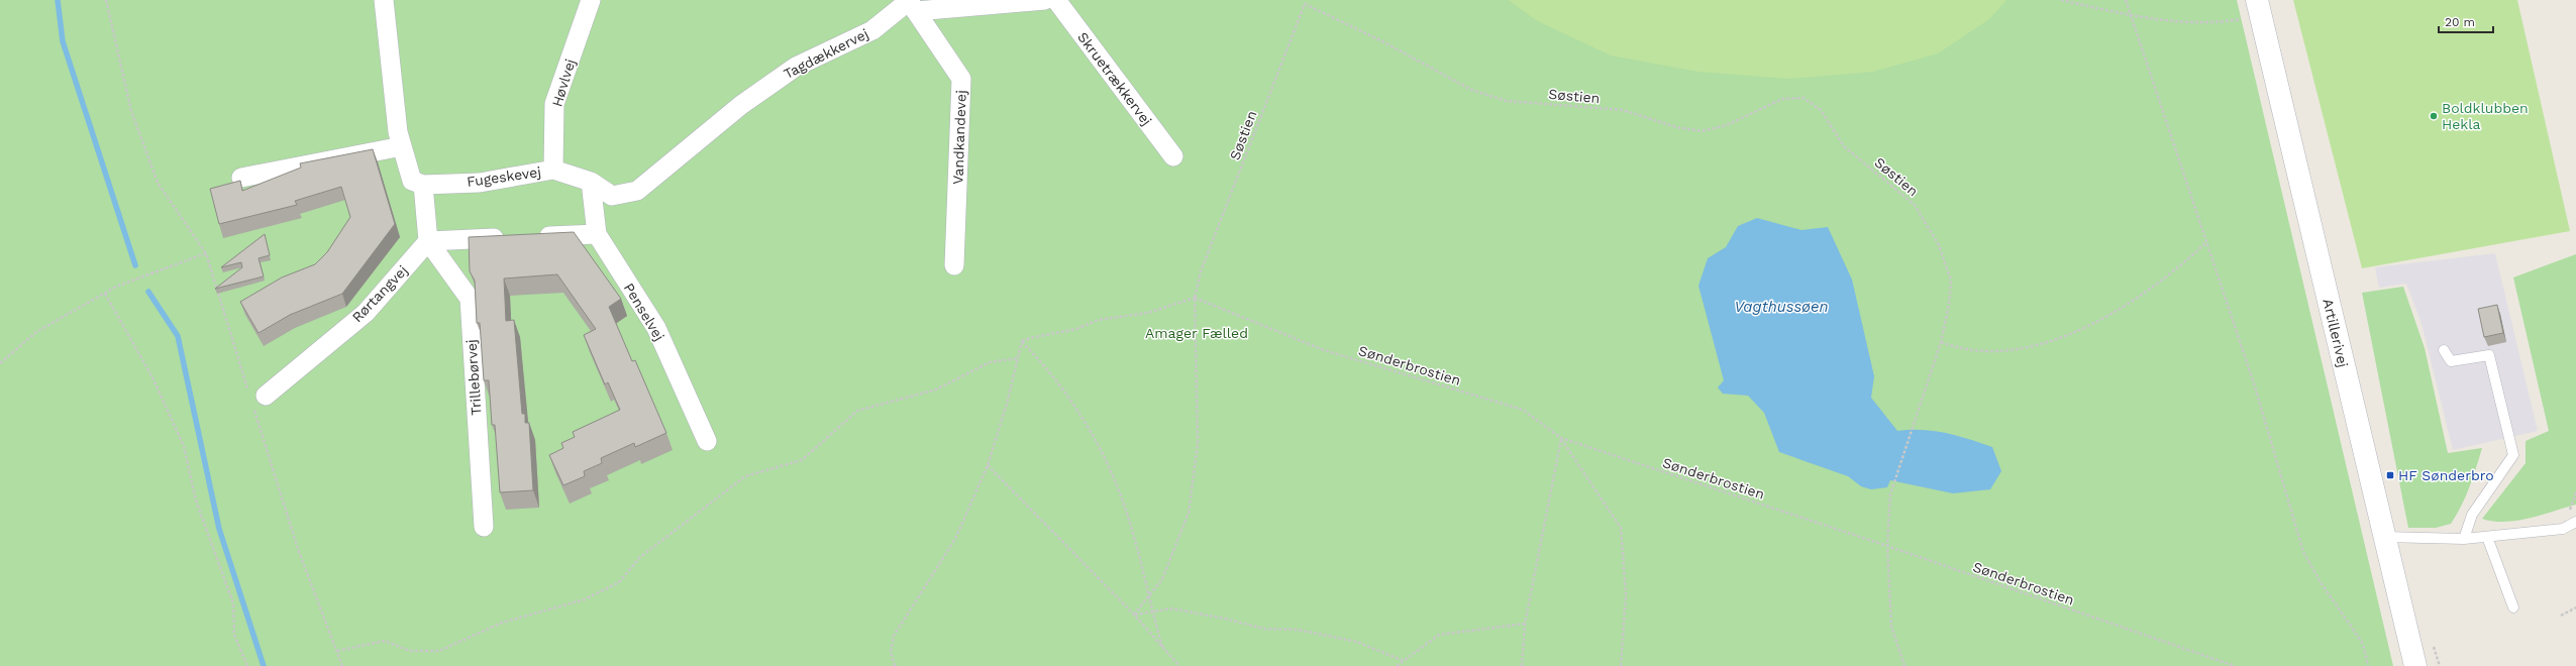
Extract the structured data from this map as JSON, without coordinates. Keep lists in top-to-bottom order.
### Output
{
  "streets": {
    "street": [
      "Tagdækkervej",
      "Skruetrækkervej",
      "Høvlvej",
      "Vandkandevej",
      "Fugeskevej",
      "Rørtangvej",
      "Penselvej",
      "Artillerivej",
      "Trillebørvej"
    ],
    "path": ["Søstien", "Sønderbrostien"]
  },
  "crossings": [
    ["Tagdækkervej", "Vandkandevej"],
    ["Tagdækkervej", "Fugeskevej"],
    ["Høvlvej", "Fugeskevej"],
    ["Søstien", "Sønderbrostien"],
    ["Fugeskevej", "Penselvej"],
    ["Rørtangvej", "Trillebørvej"]
  ],
  "water": ["Vagthussøen"],
  "parks": ["Amager Fælled"],
  "places": {
    "other": ["Boldklubben Hekla"],
    "transit": ["HF Sønderbro"]
  },
  "scale_bar": "20 m"
}
